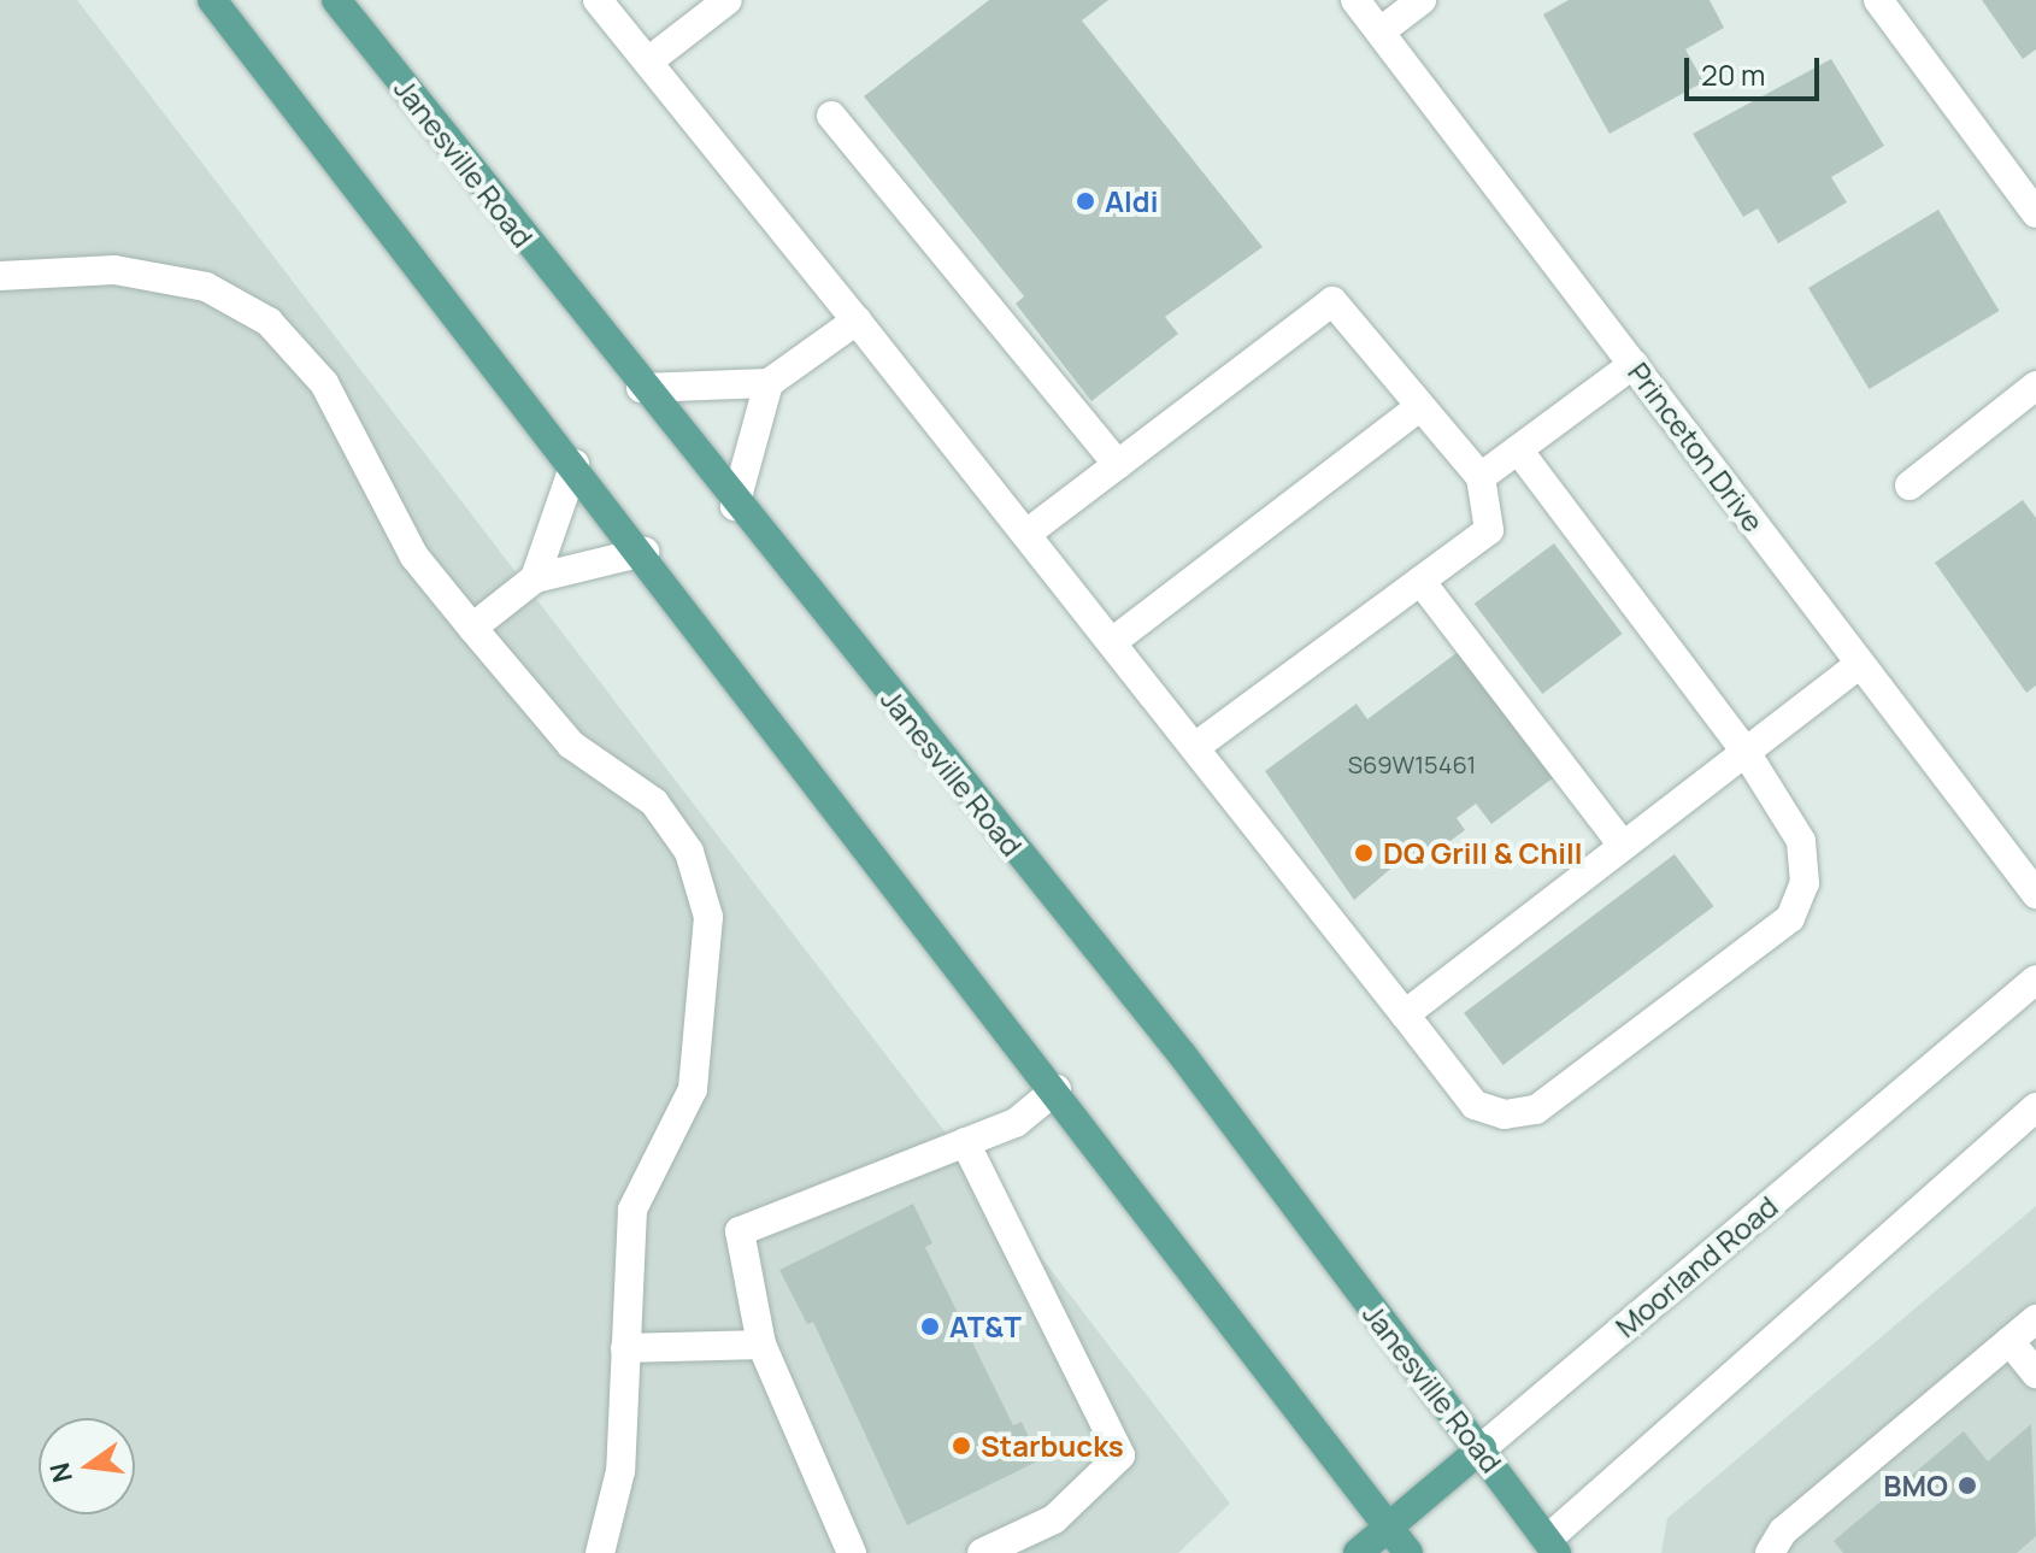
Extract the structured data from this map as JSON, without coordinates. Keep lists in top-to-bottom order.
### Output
{
  "streets": {
    "main road": ["Janesville Road", "Moorland Road"],
    "street": ["Princeton Drive"]
  },
  "crossings": [
    ["Janesville Road", "Moorland Road"]
  ],
  "places": [
    "Aldi",
    "DQ Grill & Chill",
    "AT&T",
    "Starbucks",
    "BMO"
  ],
  "house_numbers": ["S69W15461"],
  "scale_bar": "20 m",
  "north": "left"
}
